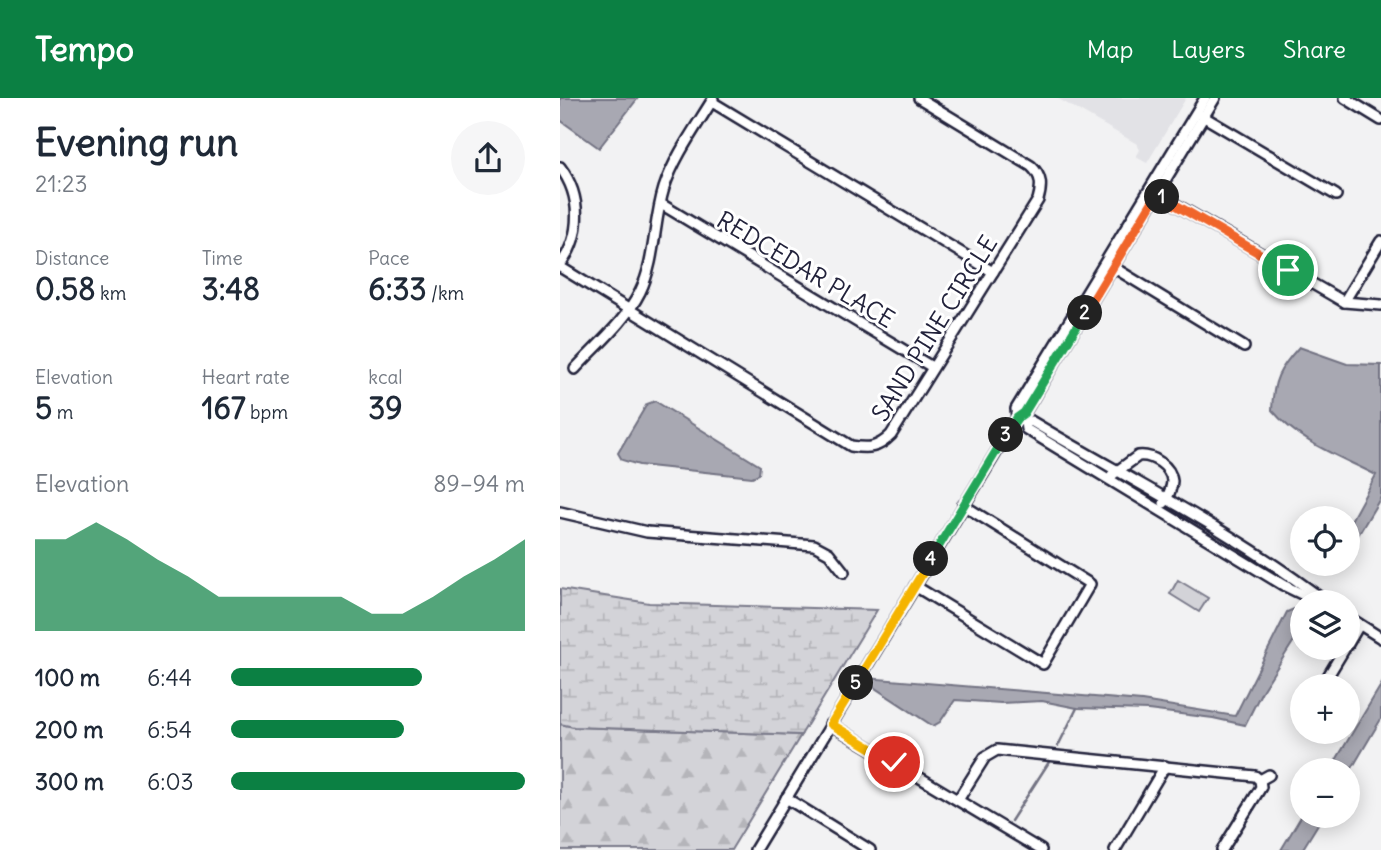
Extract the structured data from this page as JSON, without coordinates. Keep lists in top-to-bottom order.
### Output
{
  "streets": {
    "street": ["REDCEDAR PLACE", "SAND PINE CIRCLE"]
  },
  "crossings": [
    ["REDCEDAR PLACE", "SAND PINE CIRCLE"]
  ],
  "page": {
    "header": "Tempo",
    "nav": ["Map", "Layers", "Share"],
    "heading": ["Evening run", "21:23"],
    "pins": [
      "1",
      "2",
      "3",
      "4",
      "5"
    ],
    "stats": [
      ["Distance", "0.58 km"],
      ["Time", "3:48"],
      ["Pace", "6:33 /km"],
      ["Elevation", "5 m"],
      ["Heart rate", "167 bpm"],
      ["kcal", "39"]
    ],
    "chart": ["Elevation", "89–94 m"],
    "map_buttons": ["+", "−"],
    "list": [
      {
        "name": "100 m",
        "note": "6:44"
      },
      {
        "name": "200 m",
        "note": "6:54"
      },
      {
        "name": "300 m",
        "note": "6:03"
      }
    ]
  }
}
